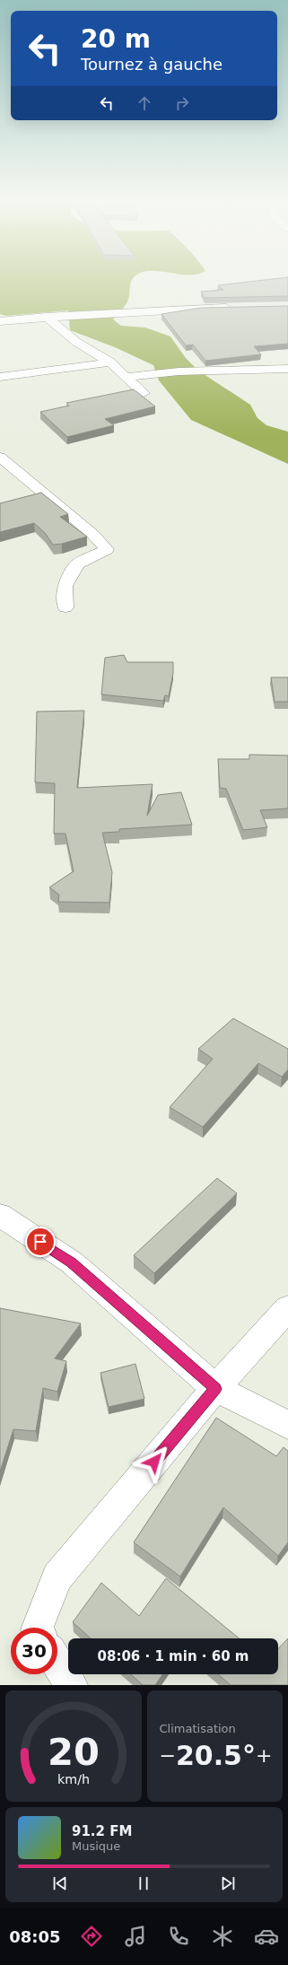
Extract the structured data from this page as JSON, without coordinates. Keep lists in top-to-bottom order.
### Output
{
  "page": {
    "turn": ["20 m", "Tournez à gauche"],
    "limit": "30",
    "trip": "08:06 · 1 min · 60 m",
    "tile": "Climatisation",
    "heat": ["−", "20.5°", "+"],
    "song": ["91.2 FM", "Musique"],
    "tabs": "08:05",
    "gauge": ["20", "km/h"]
  }
}
